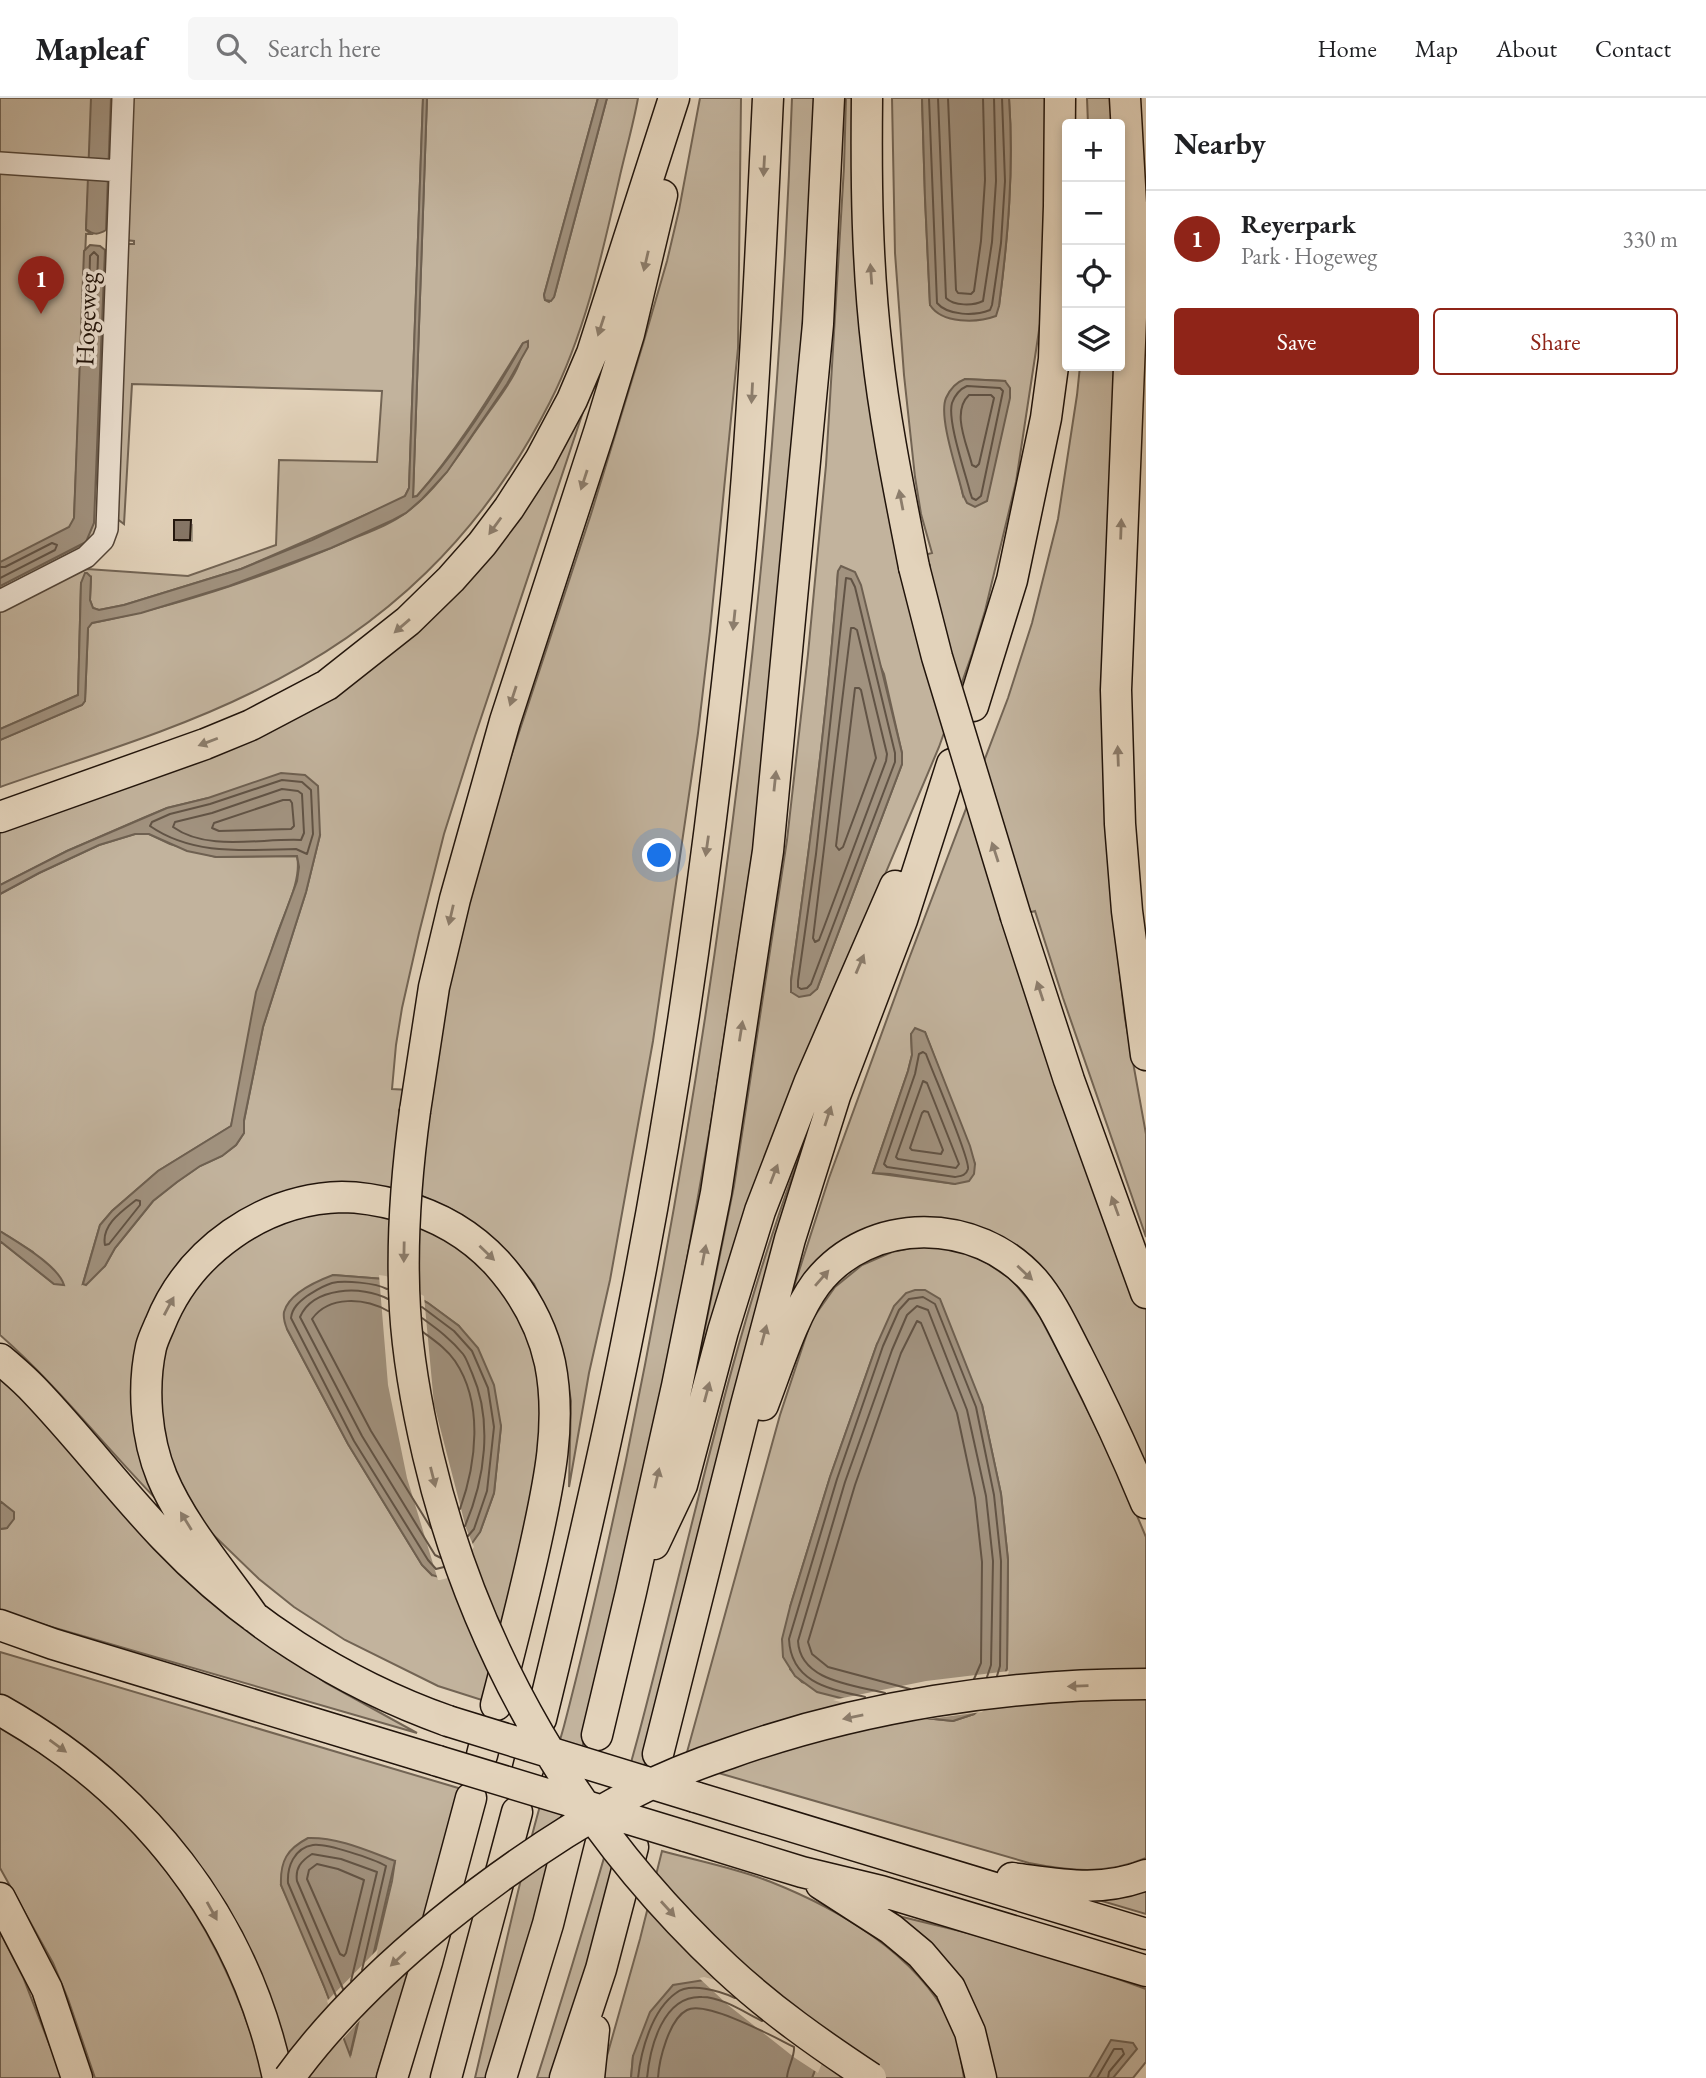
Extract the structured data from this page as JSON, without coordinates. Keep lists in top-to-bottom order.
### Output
{
  "streets": {
    "street": ["Hogeweg"]
  },
  "page": {
    "header": "Mapleaf",
    "search": "Search here",
    "nav": [
      "Home",
      "Map",
      "About",
      "Contact"
    ],
    "heading": "Nearby",
    "map_buttons": ["+", "−"],
    "list": [
      {
        "mark": "1",
        "name": "Reyerpark",
        "note": "Park · Hogeweg",
        "value": "330 m"
      }
    ],
    "pins": "1",
    "buttons": ["Save", "Share"]
  }
}
